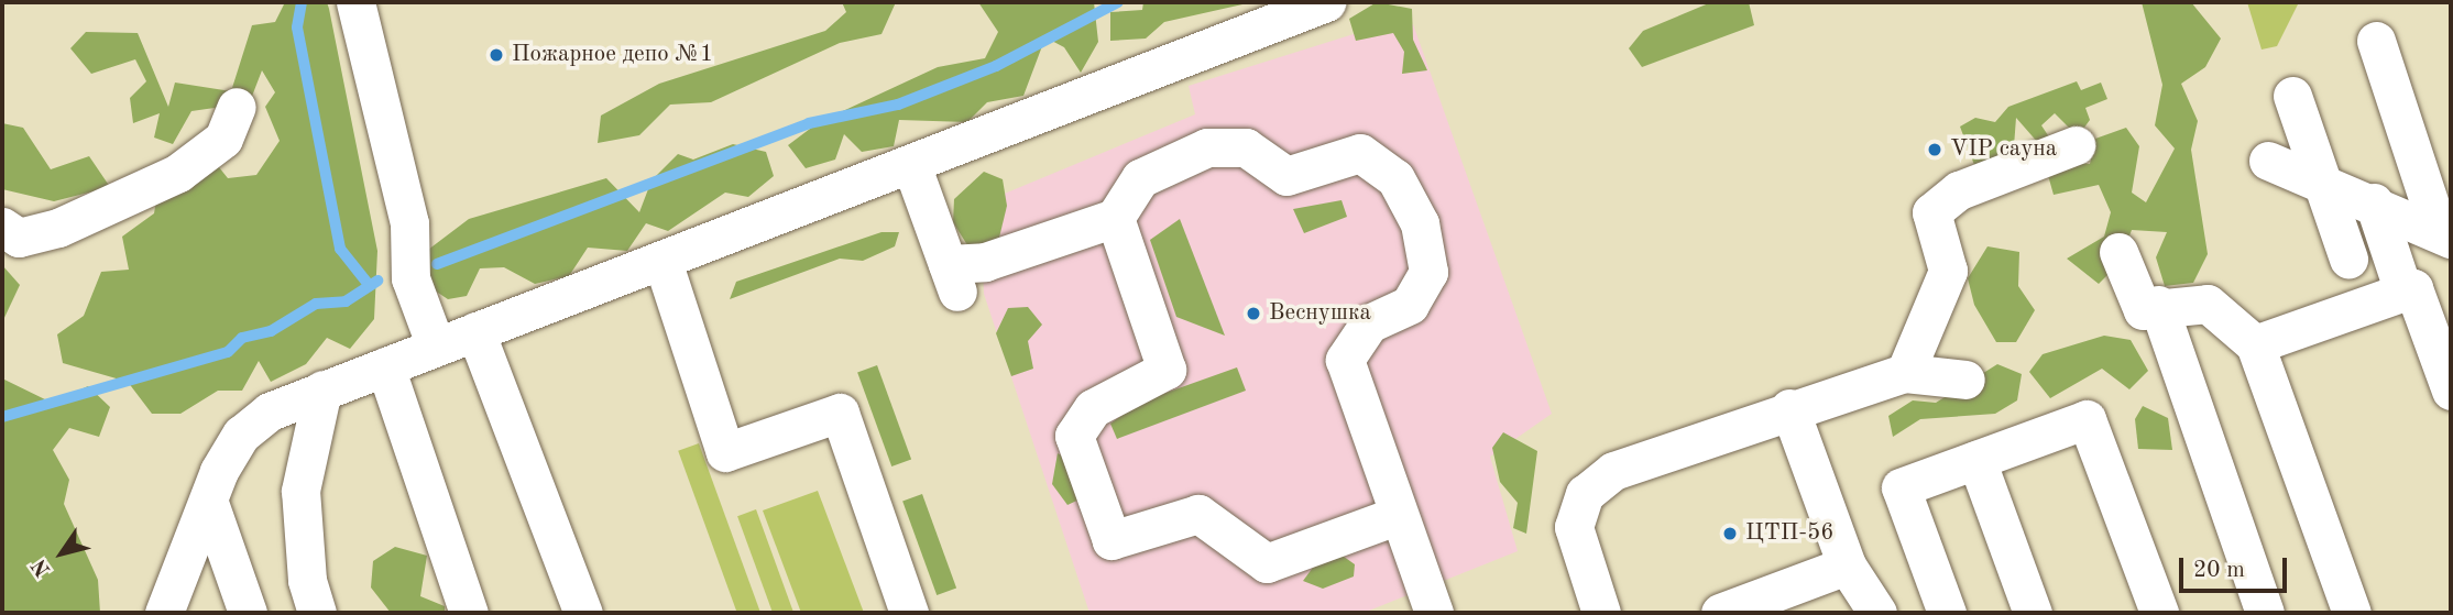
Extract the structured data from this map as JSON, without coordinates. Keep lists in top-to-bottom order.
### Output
{
  "places": [
    "Пожарное депо №1",
    "VIP сауна",
    "Веснушка",
    "ЦТП-56"
  ],
  "scale_bar": "20 m",
  "north": "bottom left"
}
